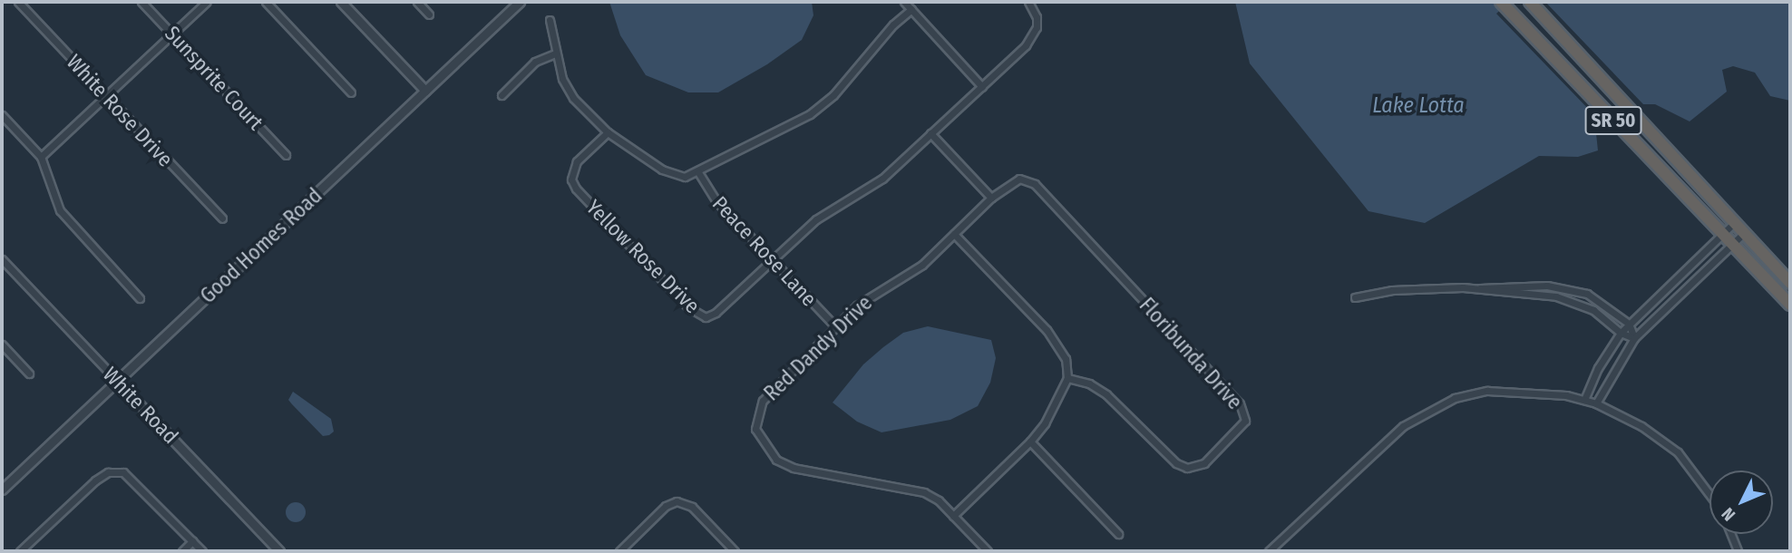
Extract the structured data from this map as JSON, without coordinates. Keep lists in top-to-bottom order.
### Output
{
  "streets": {
    "highway": ["SR 50"],
    "street": [
      "Sunsprite Court",
      "White Rose Drive",
      "Good Homes Road",
      "Peace Rose Lane",
      "Yellow Rose Drive",
      "Red Dandy Drive",
      "Floribunda Drive",
      "White Road"
    ]
  },
  "crossings": [
    ["Good Homes Road", "White Road"],
    ["Peace Rose Lane", "Yellow Rose Drive"],
    ["Peace Rose Lane", "Red Dandy Drive"],
    ["Red Dandy Drive", "Floribunda Drive"]
  ],
  "water": ["Lake Lotta"],
  "north": "bottom left"
}
